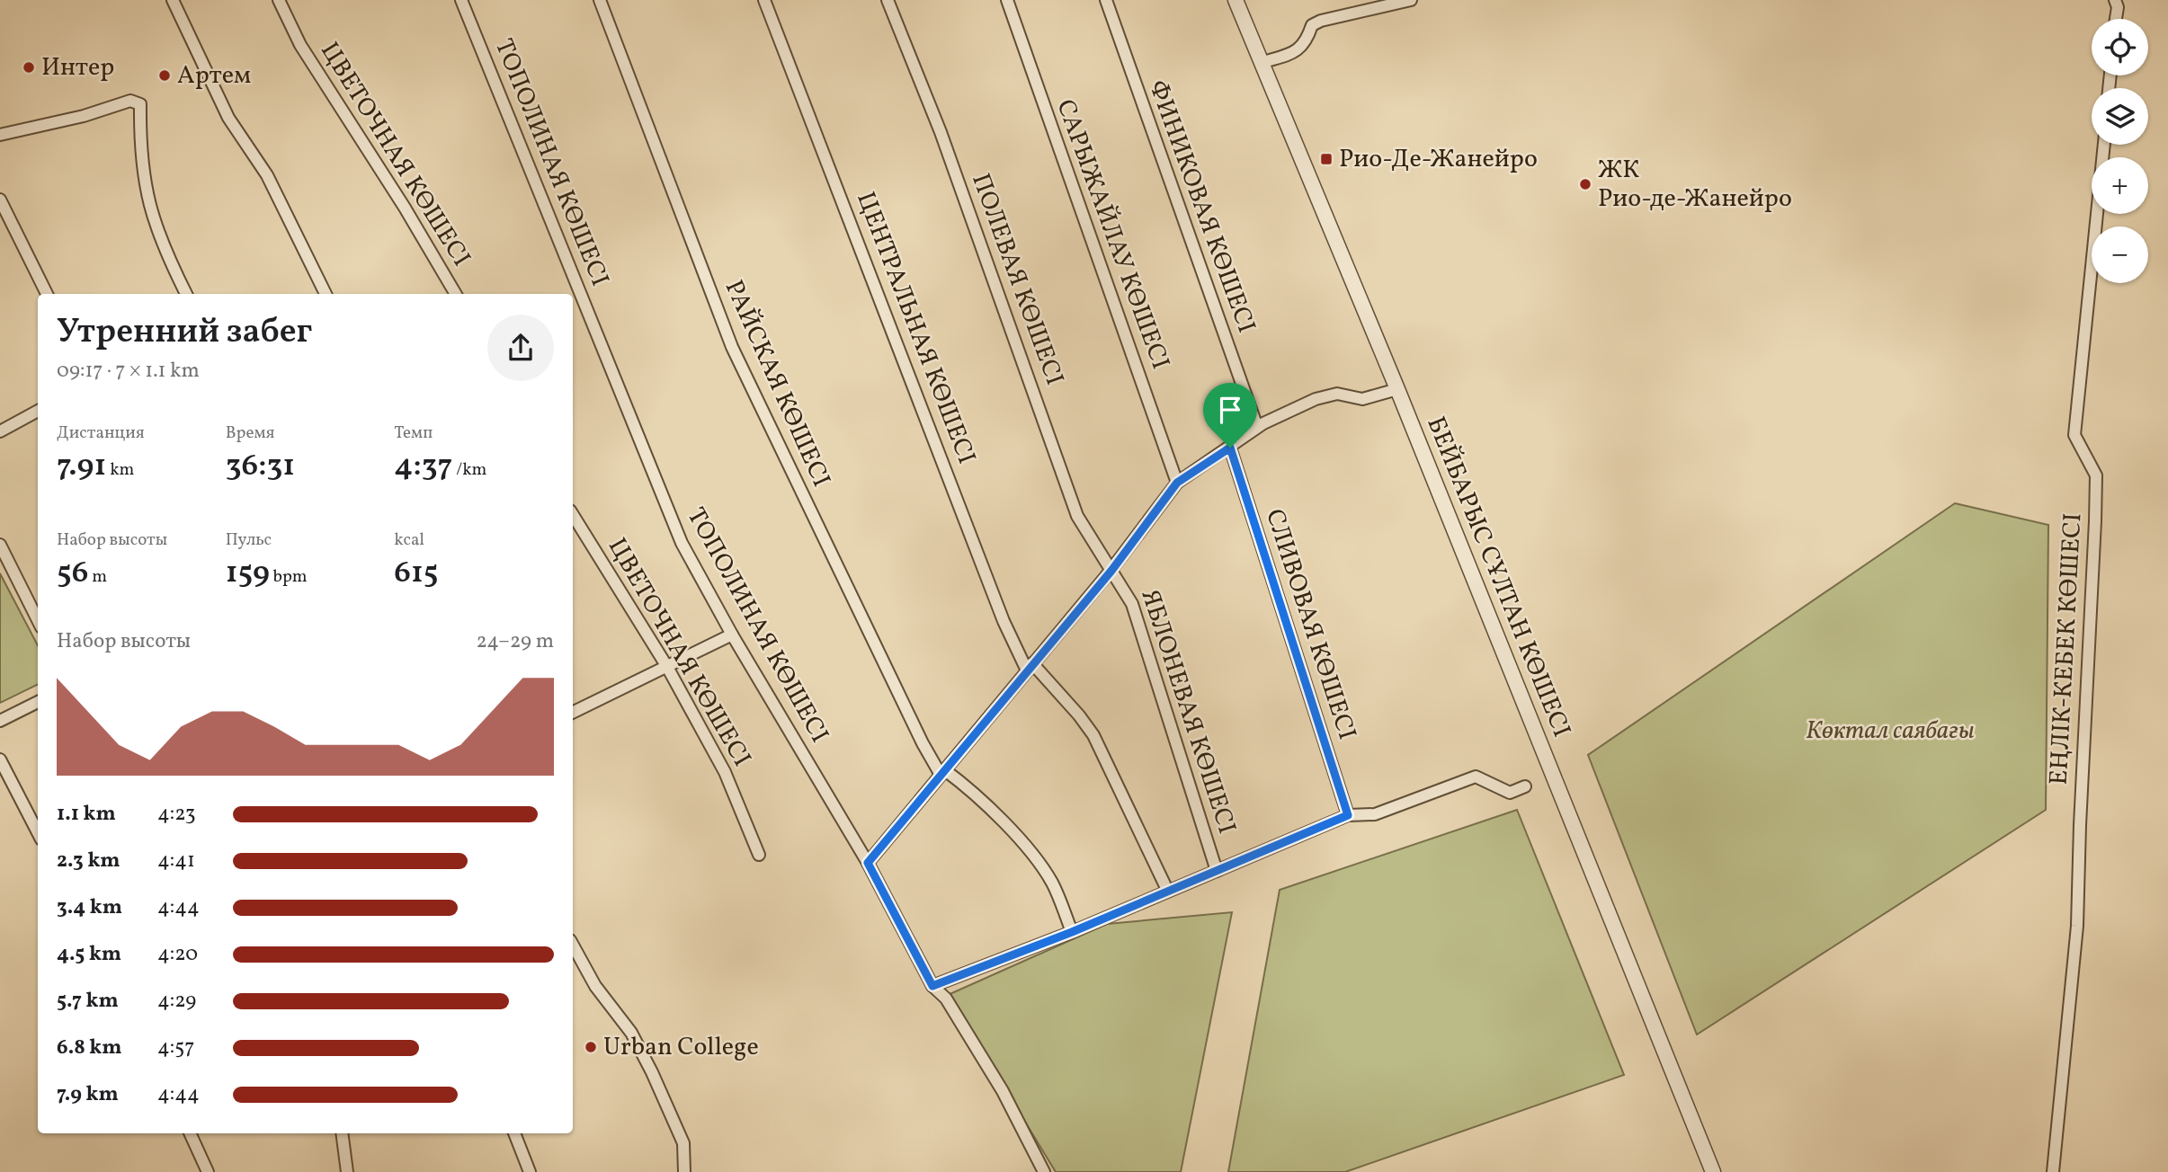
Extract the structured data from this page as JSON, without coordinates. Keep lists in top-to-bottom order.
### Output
{
  "streets": {
    "street": [
      "ЦВЕТОЧНАЯ КӨШЕСІ",
      "ТОПОЛИНАЯ КӨШЕСІ",
      "ФИНИКОВАЯ КӨШЕСІ",
      "САРЫЖАЙЛАУ КӨШЕСІ",
      "ПОЛЕВАЯ КӨШЕСІ",
      "ЦЕНТРАЛЬНАЯ КӨШЕСІ",
      "РАЙСКАЯ КӨШЕСІ",
      "БЕЙБАРЫС СҰЛТАН КӨШЕСІ",
      "СЛИВОВАЯ КӨШЕСІ",
      "ЕҢЛІК-КЕБЕК КӨШЕСІ",
      "ЯБЛОНЕВАЯ КӨШЕСІ"
    ]
  },
  "crossings": [
    ["ПОЛЕВАЯ КӨШЕСІ", "ЯБЛОНЕВАЯ КӨШЕСІ"]
  ],
  "parks": ["Көктал саябағы"],
  "places": {
    "other": [
      "Интер",
      "Артем",
      "ЖК Рио-де-Жанейро",
      "Urban College"
    ],
    "transit": ["Рио-Де-Жанейро"]
  },
  "page": {
    "map_buttons": ["+", "−"],
    "heading": ["Утренний забег", "09:17 · 7 × 1.1 km"],
    "stats": [
      ["Дистанция", "7.91 km"],
      ["Время", "36:31"],
      ["Темп", "4:37 /km"],
      ["Набор высоты", "56 m"],
      ["Пульс", "159 bpm"],
      ["kcal", "615"]
    ],
    "chart": ["Набор высоты", "24–29 m"],
    "list": [
      {
        "name": "1.1 km",
        "note": "4:23"
      },
      {
        "name": "2.3 km",
        "note": "4:41"
      },
      {
        "name": "3.4 km",
        "note": "4:44"
      },
      {
        "name": "4.5 km",
        "note": "4:20"
      },
      {
        "name": "5.7 km",
        "note": "4:29"
      },
      {
        "name": "6.8 km",
        "note": "4:57"
      },
      {
        "name": "7.9 km",
        "note": "4:44"
      }
    ]
  }
}
